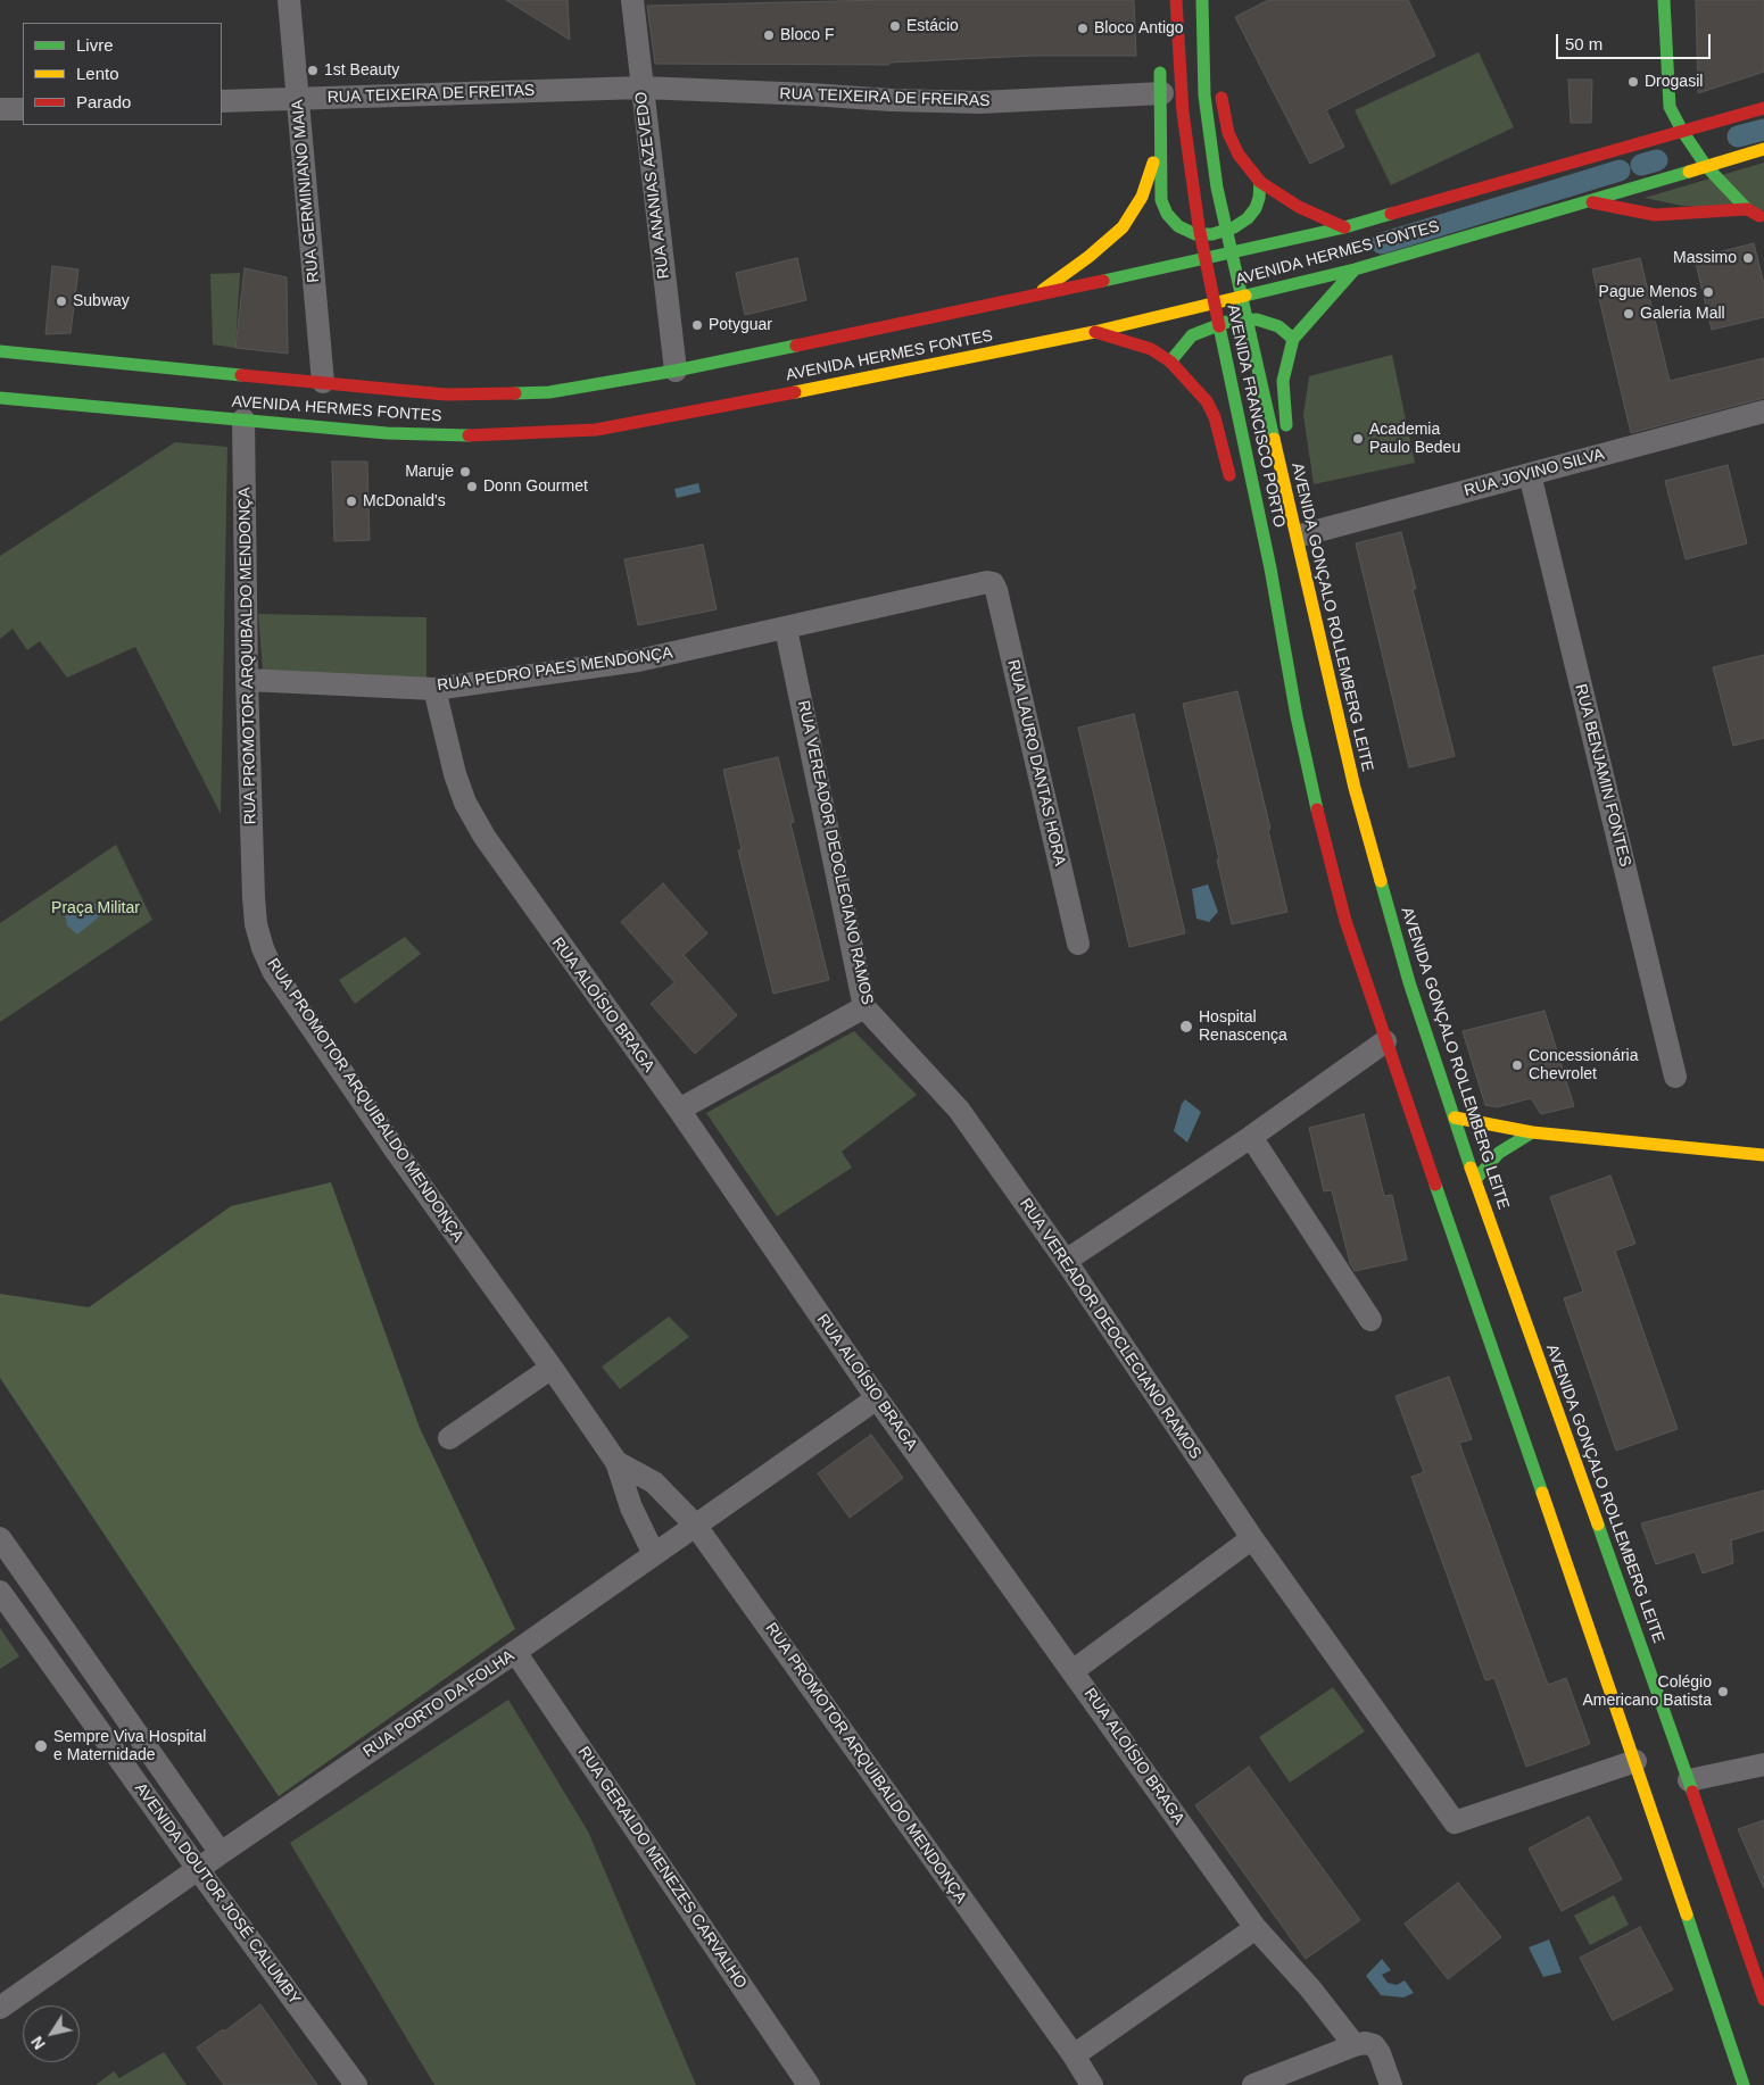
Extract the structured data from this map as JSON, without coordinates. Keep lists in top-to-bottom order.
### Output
{
  "streets": {
    "main road": ["AVENIDA HERMES FONTES", "AVENIDA FRANCISCO PORTO", "AVENIDA GONÇALO ROLLEMBERG LEITE"],
    "street": [
      "RUA TEIXEIRA DE FREITAS",
      "RUA TEIXEIRA DE FREIRAS",
      "RUA ANANIAS AZEVEDO",
      "RUA GERMINIANO MAIA",
      "RUA JOVINO SILVA",
      "RUA PROMOTOR ARQUIBALDO MENDONÇA",
      "RUA PEDRO PAES MENDONÇA",
      "RUA LAURO DANTAS HORA",
      "RUA BENJAMIN FONTES",
      "RUA VEREADOR DEOCLECIANO RAMOS",
      "RUA ALOÍSIO BRAGA",
      "RUA PORTO DA FOLHA",
      "RUA GERALDO MENEZES CARVALHO",
      "AVENIDA DOUTOR JOSÉ CALUMBY"
    ]
  },
  "crossings": [
    ["RUA TEIXEIRA DE FREITAS", "RUA TEIXEIRA DE FREIRAS"],
    ["RUA TEIXEIRA DE FREITAS", "RUA ANANIAS AZEVEDO"],
    ["RUA TEIXEIRA DE FREITAS", "RUA GERMINIANO MAIA"],
    ["RUA TEIXEIRA DE FREIRAS", "RUA ANANIAS AZEVEDO"],
    ["RUA ANANIAS AZEVEDO", "AVENIDA HERMES FONTES"],
    ["RUA GERMINIANO MAIA", "AVENIDA HERMES FONTES"],
    ["AVENIDA HERMES FONTES", "RUA PROMOTOR ARQUIBALDO MENDONÇA"],
    ["RUA JOVINO SILVA", "RUA BENJAMIN FONTES"],
    ["RUA PROMOTOR ARQUIBALDO MENDONÇA", "RUA PEDRO PAES MENDONÇA"],
    ["RUA PROMOTOR ARQUIBALDO MENDONÇA", "RUA PORTO DA FOLHA"],
    ["RUA PEDRO PAES MENDONÇA", "RUA LAURO DANTAS HORA"],
    ["RUA PEDRO PAES MENDONÇA", "RUA VEREADOR DEOCLECIANO RAMOS"],
    ["RUA PEDRO PAES MENDONÇA", "RUA ALOÍSIO BRAGA"],
    ["RUA ALOÍSIO BRAGA", "RUA PORTO DA FOLHA"],
    ["RUA PORTO DA FOLHA", "RUA GERALDO MENEZES CARVALHO"],
    ["RUA PORTO DA FOLHA", "AVENIDA DOUTOR JOSÉ CALUMBY"]
  ],
  "parks": ["Praça Militar"],
  "places": [
    "Estácio",
    "Bloco Antigo",
    "Bloco F",
    "1st Beauty",
    "Drogasil",
    "Massimo",
    "Pague Menos",
    "Subway",
    "Galeria Mall",
    "Potyguar",
    "Academia Paulo Bedeu",
    "Maruje",
    "Donn Gourmet",
    "McDonald's",
    "Hospital Renascença",
    "Concessionária Chevrolet",
    "Colégio Americano Batista",
    "Sempre Viva Hospital e Maternidade"
  ],
  "legend": ["Livre", "Lento", "Parado"],
  "scale_bar": "50 m",
  "north": "bottom left"
}
